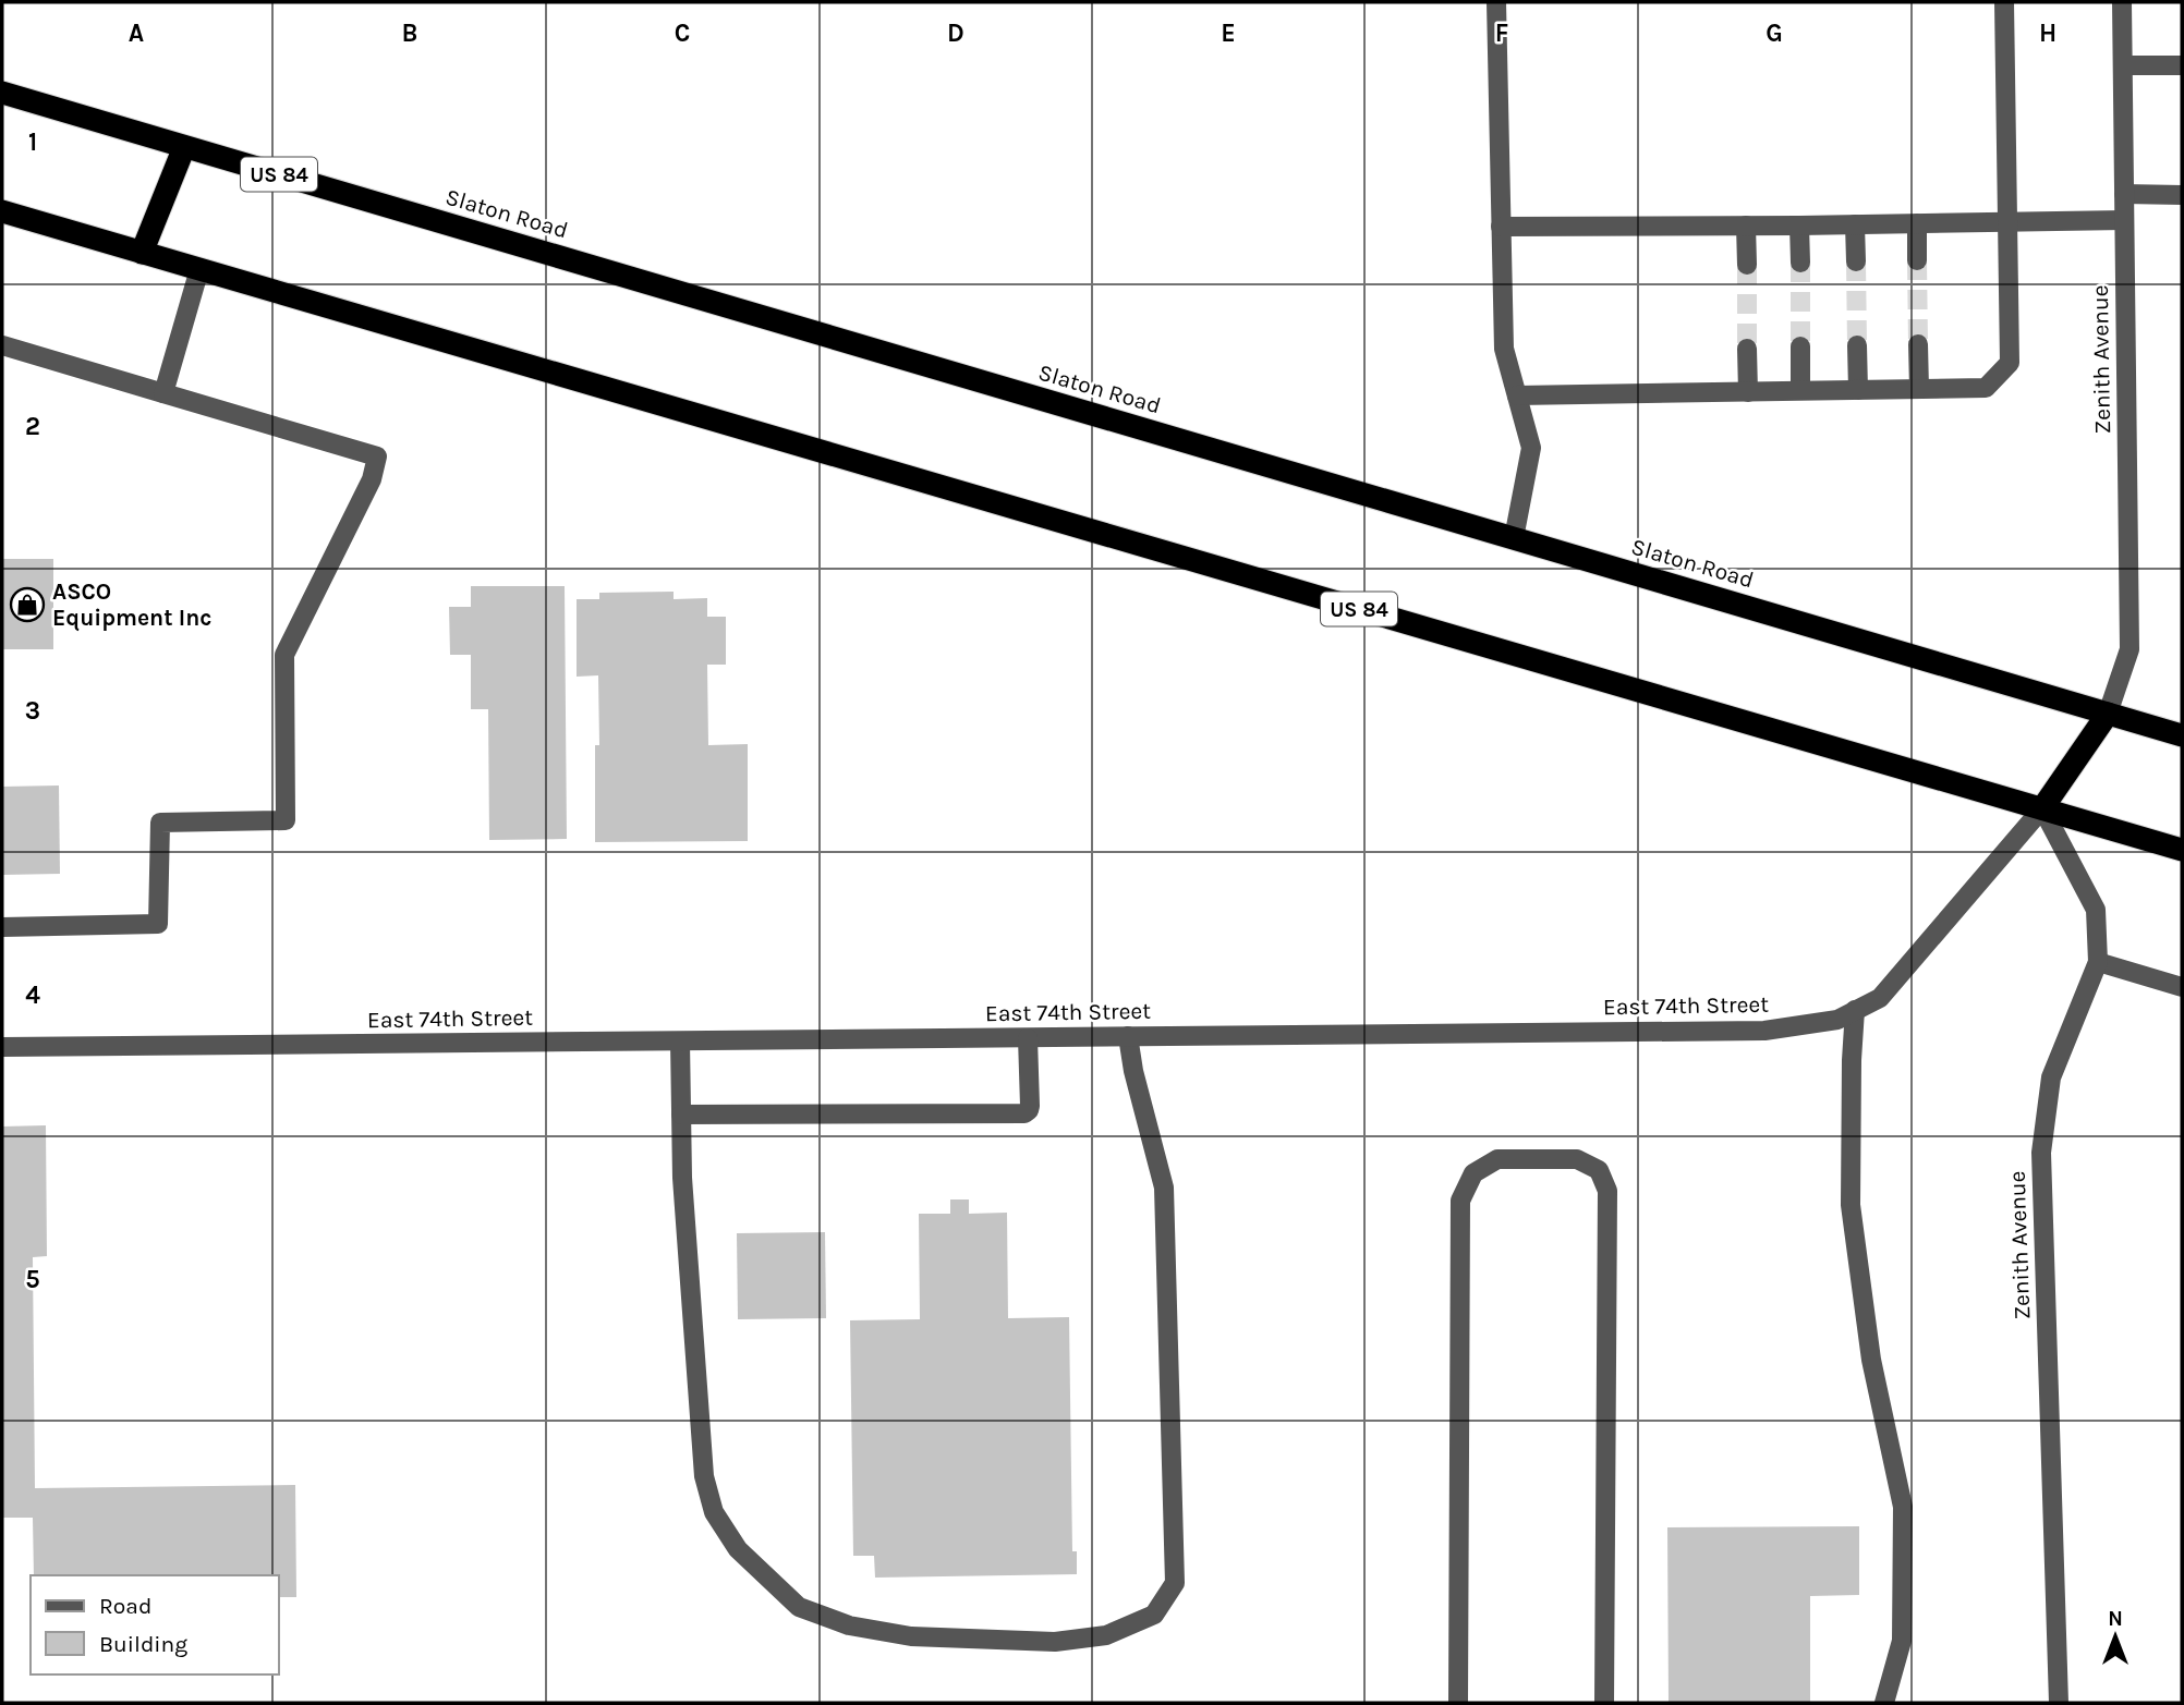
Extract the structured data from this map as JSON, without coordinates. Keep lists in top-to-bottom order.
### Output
{
  "streets": {
    "highway": ["US 84", "Slaton Road"],
    "street": ["Zenith Avenue", "East 74th Street"]
  },
  "crossings": [
    ["US 84", "Zenith Avenue"],
    ["US 84", "East 74th Street"],
    ["Slaton Road", "Zenith Avenue"],
    ["Zenith Avenue", "East 74th Street"]
  ],
  "places": {
    "shop": ["ASCO Equipment Inc"]
  },
  "legend": ["Road", "Building"],
  "north": "top",
  "grid": {
    "columns": [
      "A",
      "B",
      "C",
      "D",
      "E",
      "F",
      "G",
      "H"
    ],
    "rows": [
      "1",
      "2",
      "3",
      "4",
      "5"
    ]
  }
}
